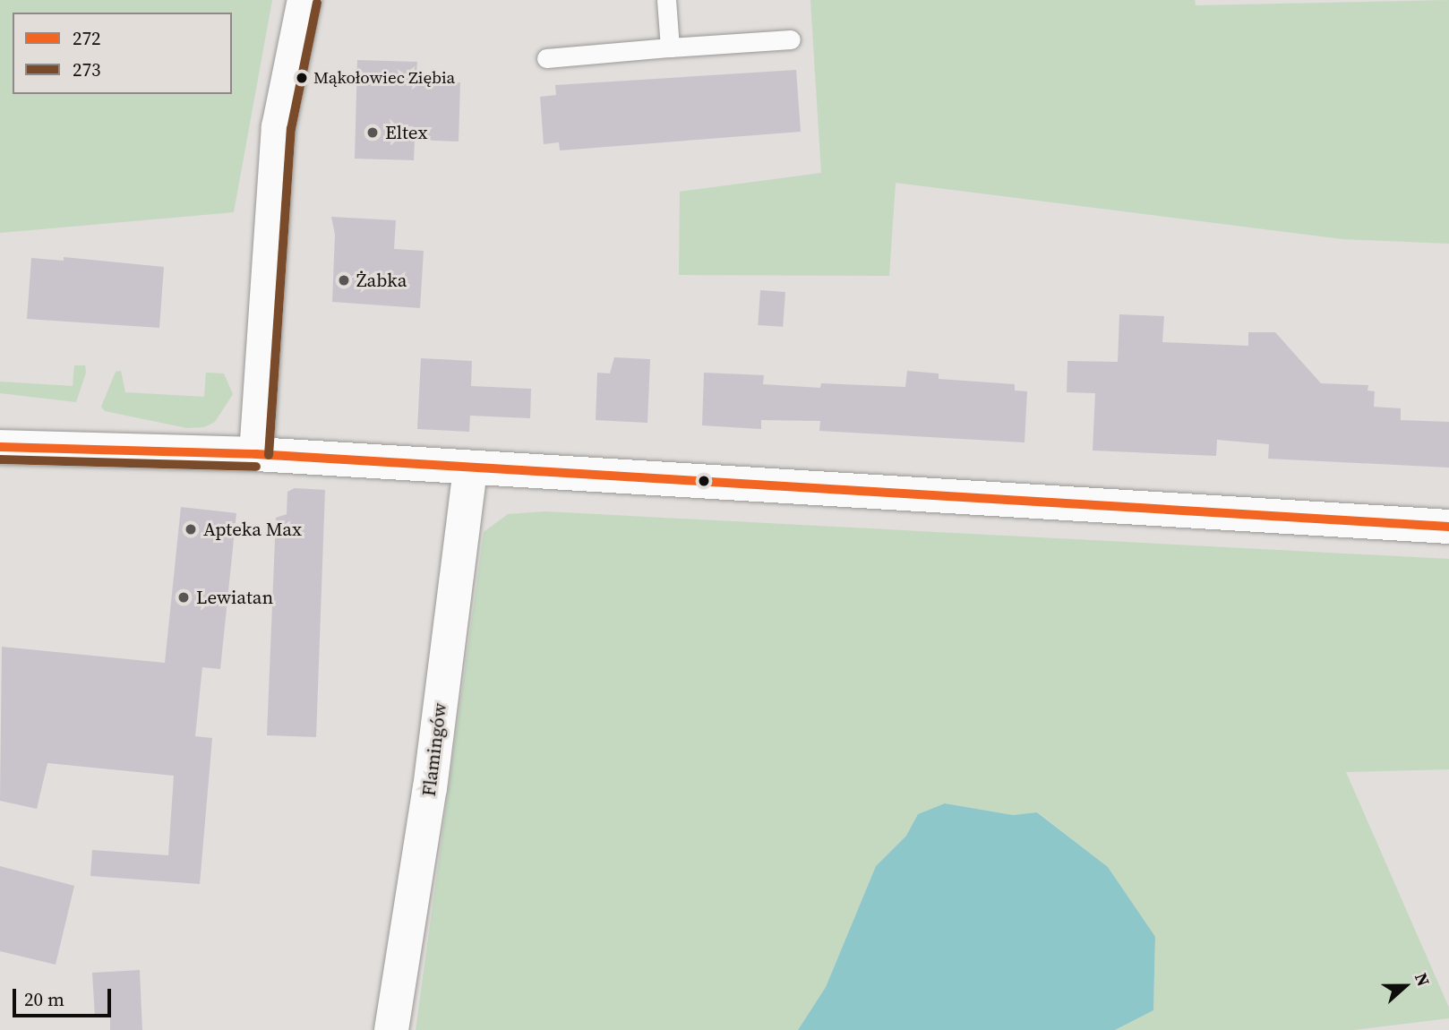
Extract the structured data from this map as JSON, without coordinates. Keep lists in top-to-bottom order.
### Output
{
  "streets": {
    "street": ["Flamingów"]
  },
  "places": [
    "Mąkołowiec Ziębia",
    "Eltex",
    "Żabka",
    "Apteka Max",
    "Lewiatan"
  ],
  "lines": ["transit line 273", "transit line 272"],
  "legend": ["272", "273"],
  "scale_bar": "20 m",
  "north": "right"
}
